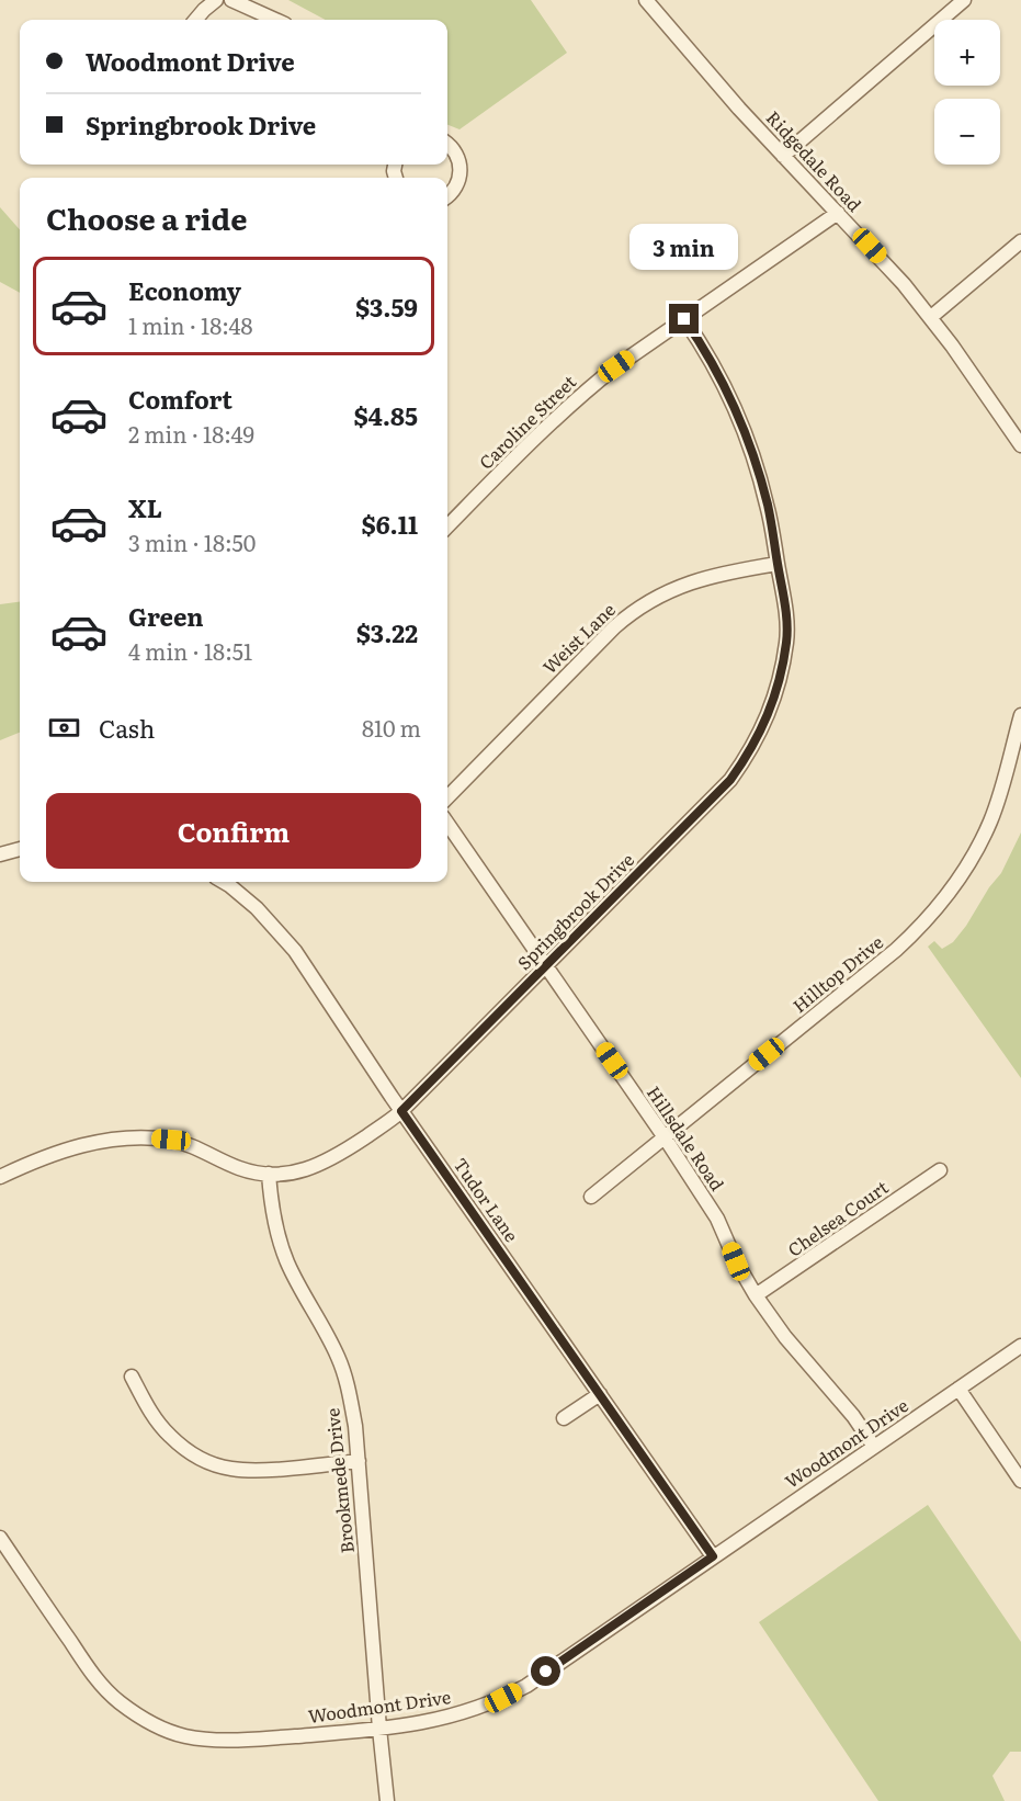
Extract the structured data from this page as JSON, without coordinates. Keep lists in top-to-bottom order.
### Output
{
  "streets": {
    "street": [
      "Ridgedale Road",
      "Caroline Street",
      "Weist Lane",
      "Springbrook Drive",
      "Hilltop Drive",
      "Hillsdale Road",
      "Tudor Lane",
      "Chelsea Court",
      "Woodmont Drive",
      "Brookmede Drive"
    ]
  },
  "crossings": [
    ["Ridgedale Road", "Caroline Street"],
    ["Caroline Street", "Springbrook Drive"],
    ["Weist Lane", "Springbrook Drive"],
    ["Springbrook Drive", "Hillsdale Road"],
    ["Springbrook Drive", "Tudor Lane"],
    ["Springbrook Drive", "Brookmede Drive"],
    ["Hilltop Drive", "Hillsdale Road"],
    ["Hillsdale Road", "Chelsea Court"],
    ["Hillsdale Road", "Woodmont Drive"],
    ["Tudor Lane", "Woodmont Drive"],
    ["Woodmont Drive", "Brookmede Drive"]
  ],
  "page": {
    "map_buttons": ["+", "−"],
    "banner": ["Woodmont Drive", "Springbrook Drive"],
    "heading": "Choose a ride",
    "bubble": "3 min",
    "list": [
      {
        "name": "Economy",
        "note": "1 min · 18:48",
        "value": "$3.59"
      },
      {
        "name": "Comfort",
        "note": "2 min · 18:49",
        "value": "$4.85"
      },
      {
        "name": "XL",
        "note": "3 min · 18:50",
        "value": "$6.11"
      },
      {
        "name": "Green",
        "note": "4 min · 18:51",
        "value": "$3.22"
      }
    ],
    "pay": ["Cash", "810 m"],
    "buttons": "Confirm"
  }
}
